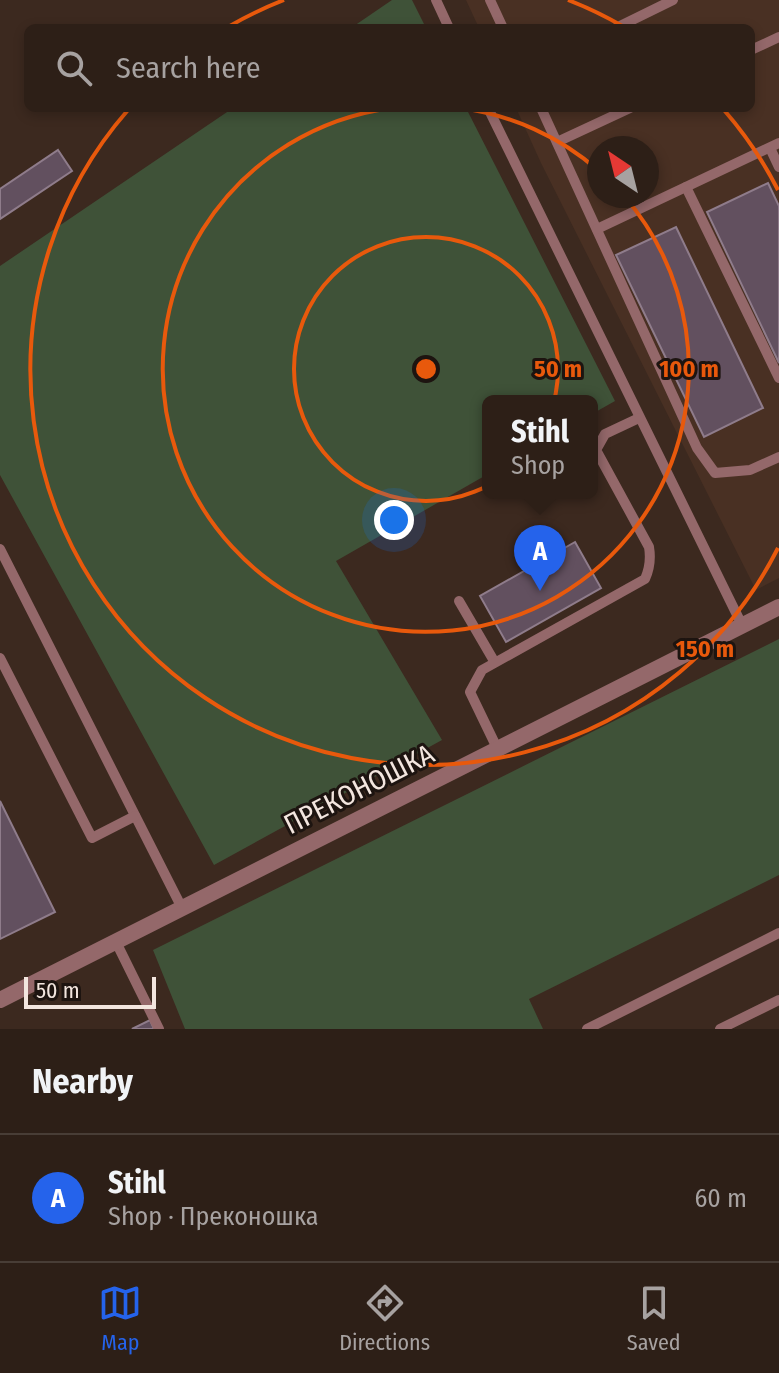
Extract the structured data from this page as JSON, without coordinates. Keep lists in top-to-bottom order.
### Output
{
  "streets": {
    "street": ["ПРЕКОНОШКА"]
  },
  "scale_bar": "50 m",
  "north": "top left",
  "page": {
    "search": "Search here",
    "popup": ["Stihl", "Shop"],
    "pins": "A",
    "scale": "50 m",
    "heading": "Nearby",
    "list": [
      {
        "mark": "A",
        "name": "Stihl",
        "note": "Shop · Преконошка",
        "value": "60 m"
      }
    ],
    "nav": ["Map", "Directions", "Saved"]
  },
  "rings": ["50 m", "100 m", "150 m"]
}
